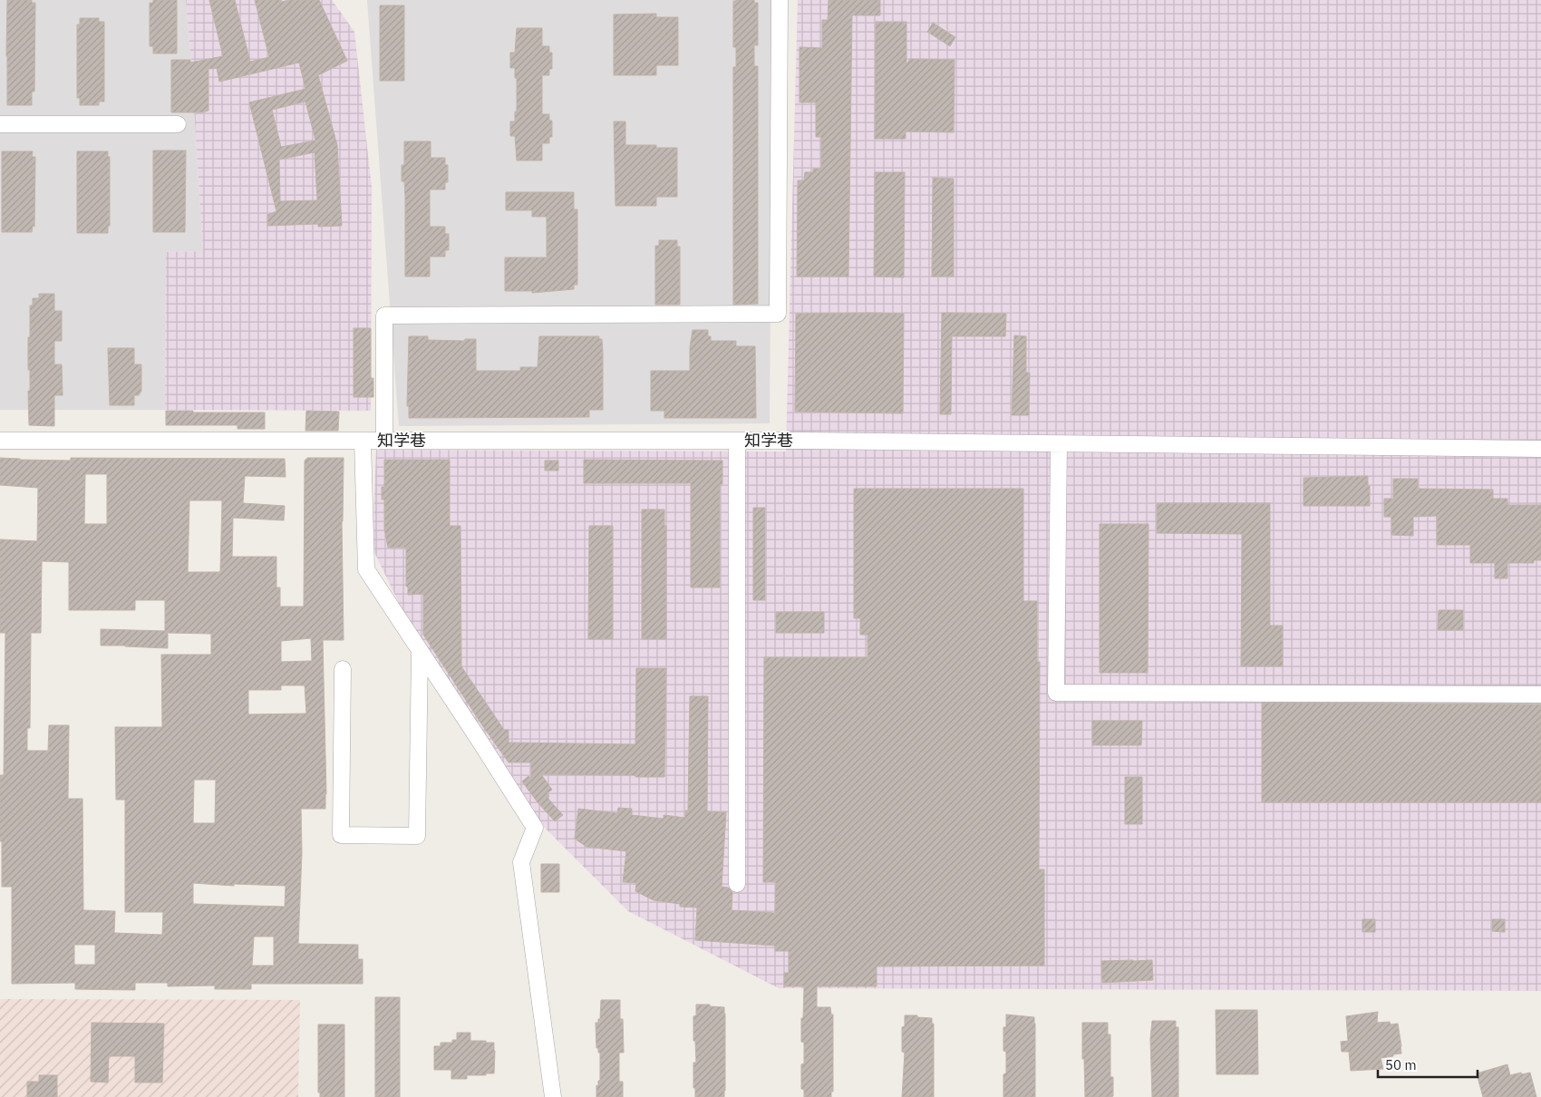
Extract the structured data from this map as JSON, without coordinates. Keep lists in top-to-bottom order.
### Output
{
  "streets": {
    "street": ["知学巷"]
  },
  "scale_bar": "50 m"
}
